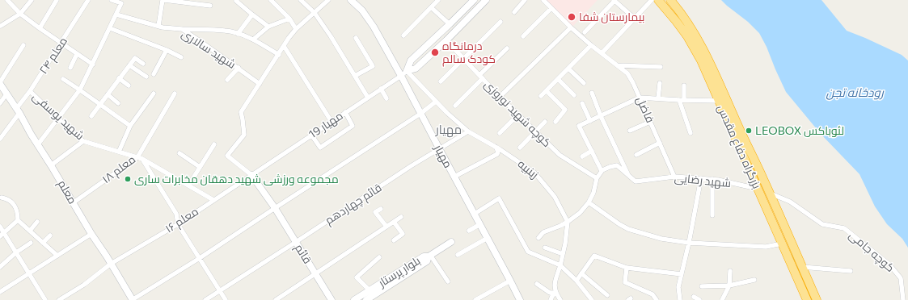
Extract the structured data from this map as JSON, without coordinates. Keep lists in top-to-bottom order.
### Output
{
  "streets": {
    "highway": ["بزرگراه دفاع مقدس"],
    "street": [
      "شهید سالاری",
      "معلم ۲۴",
      "فاضل",
      "کوچه شهید نوروزی",
      "شهید یوسفی",
      "مهیار 19",
      "مهیار",
      "معلم ۱۸",
      "زینبیه",
      "شهید رضایی",
      "معلم",
      "قائم چهاردهم",
      "معلم ۱۶",
      "کوچه جامی",
      "قائم",
      "بلوار پرستار"
    ]
  },
  "crossings": [
    ["معلم ۲۴", "شهید یوسفی"],
    ["معلم ۲۴", "معلم"],
    ["فاضل", "شهید رضایی"],
    ["شهید یوسفی", "معلم ۱۸"],
    ["شهید یوسفی", "معلم ۱۶"],
    ["مهیار 19", "مهیار"],
    ["مهیار 19", "زینبیه"],
    ["مهیار 19", "معلم ۱۶"],
    ["مهیار 19", "قائم"],
    ["بزرگراه دفاع مقدس", "شهید رضایی"],
    ["بزرگراه دفاع مقدس", "کوچه جامی"],
    ["مهیار", "قائم چهاردهم"],
    ["معلم ۱۸", "معلم"],
    ["زینبیه", "قائم چهاردهم"],
    ["معلم", "معلم ۱۶"],
    ["قائم چهاردهم", "قائم"],
    ["معلم ۱۶", "قائم"]
  ],
  "districts": ["مهیار"],
  "water": ["رودخانه تجن"],
  "places": [
    "بیمارستان شفا",
    "درمانگاه کودک سالم",
    "LEOBOX لئوباکس",
    "مجموعه ورزشی شهید دهقان مخابرات ساری"
  ]
}
